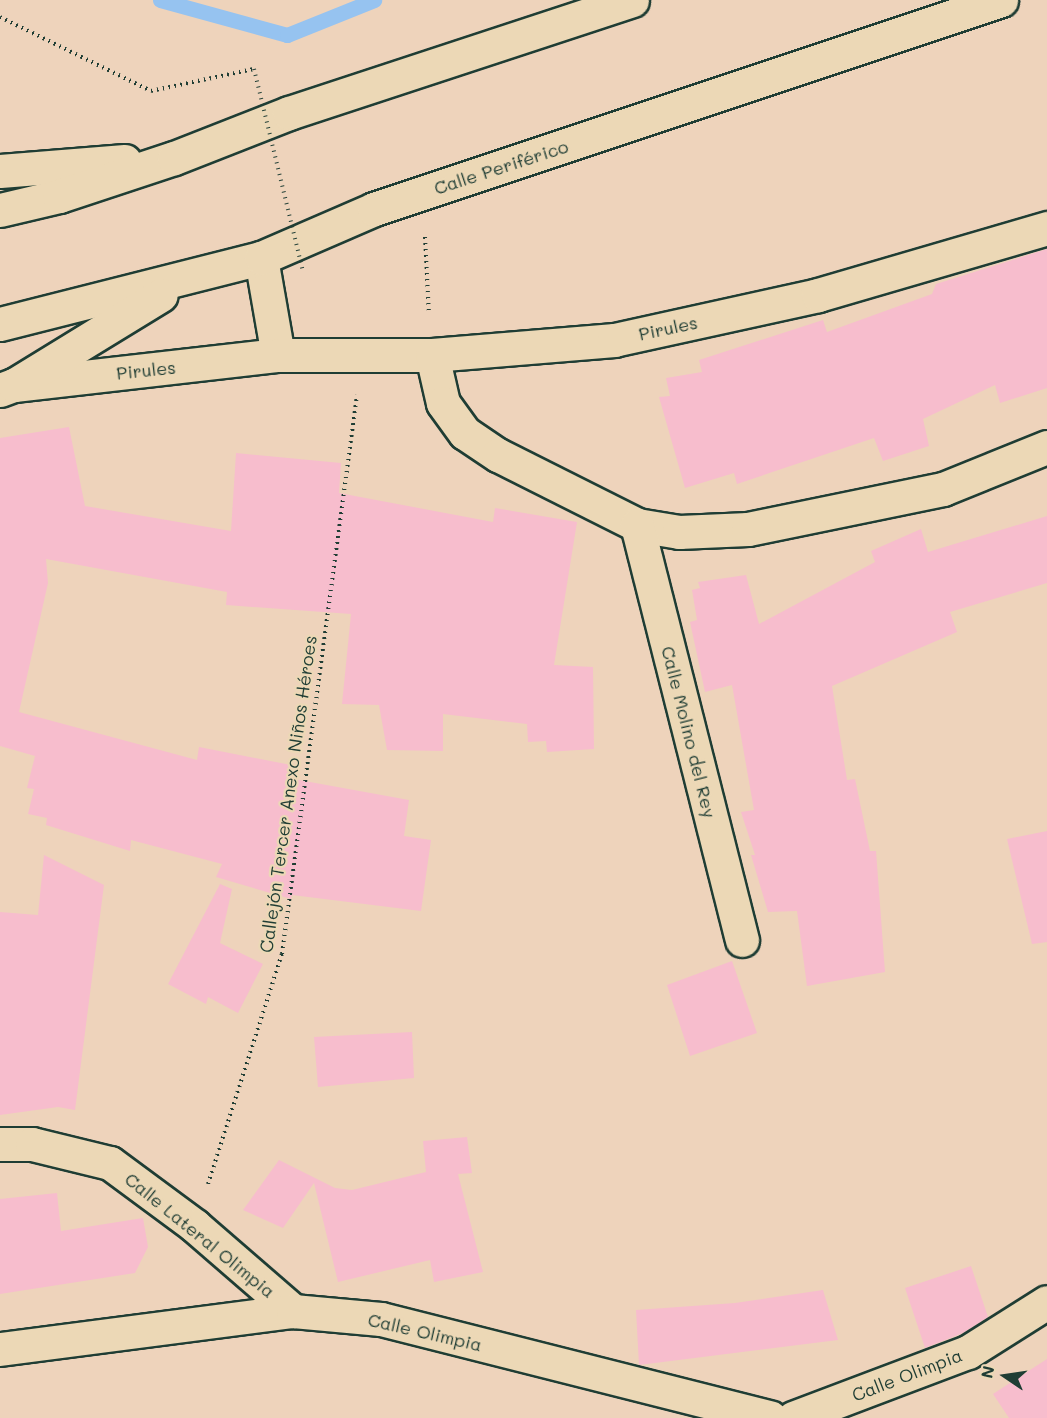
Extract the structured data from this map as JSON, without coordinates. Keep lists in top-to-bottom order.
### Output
{
  "streets": {
    "main road": [
      "Calle Periférico",
      "Pirules",
      "Calle Molino del Rey",
      "Calle Lateral Olimpia",
      "Calle Olimpia"
    ],
    "path": ["Callejón Tercer Anexo Niños Héroes"]
  },
  "crossings": [
    ["Pirules", "Callejón Tercer Anexo Niños Héroes"],
    ["Callejón Tercer Anexo Niños Héroes", "Calle Lateral Olimpia"],
    ["Calle Lateral Olimpia", "Calle Olimpia"]
  ],
  "north": "left"
}
